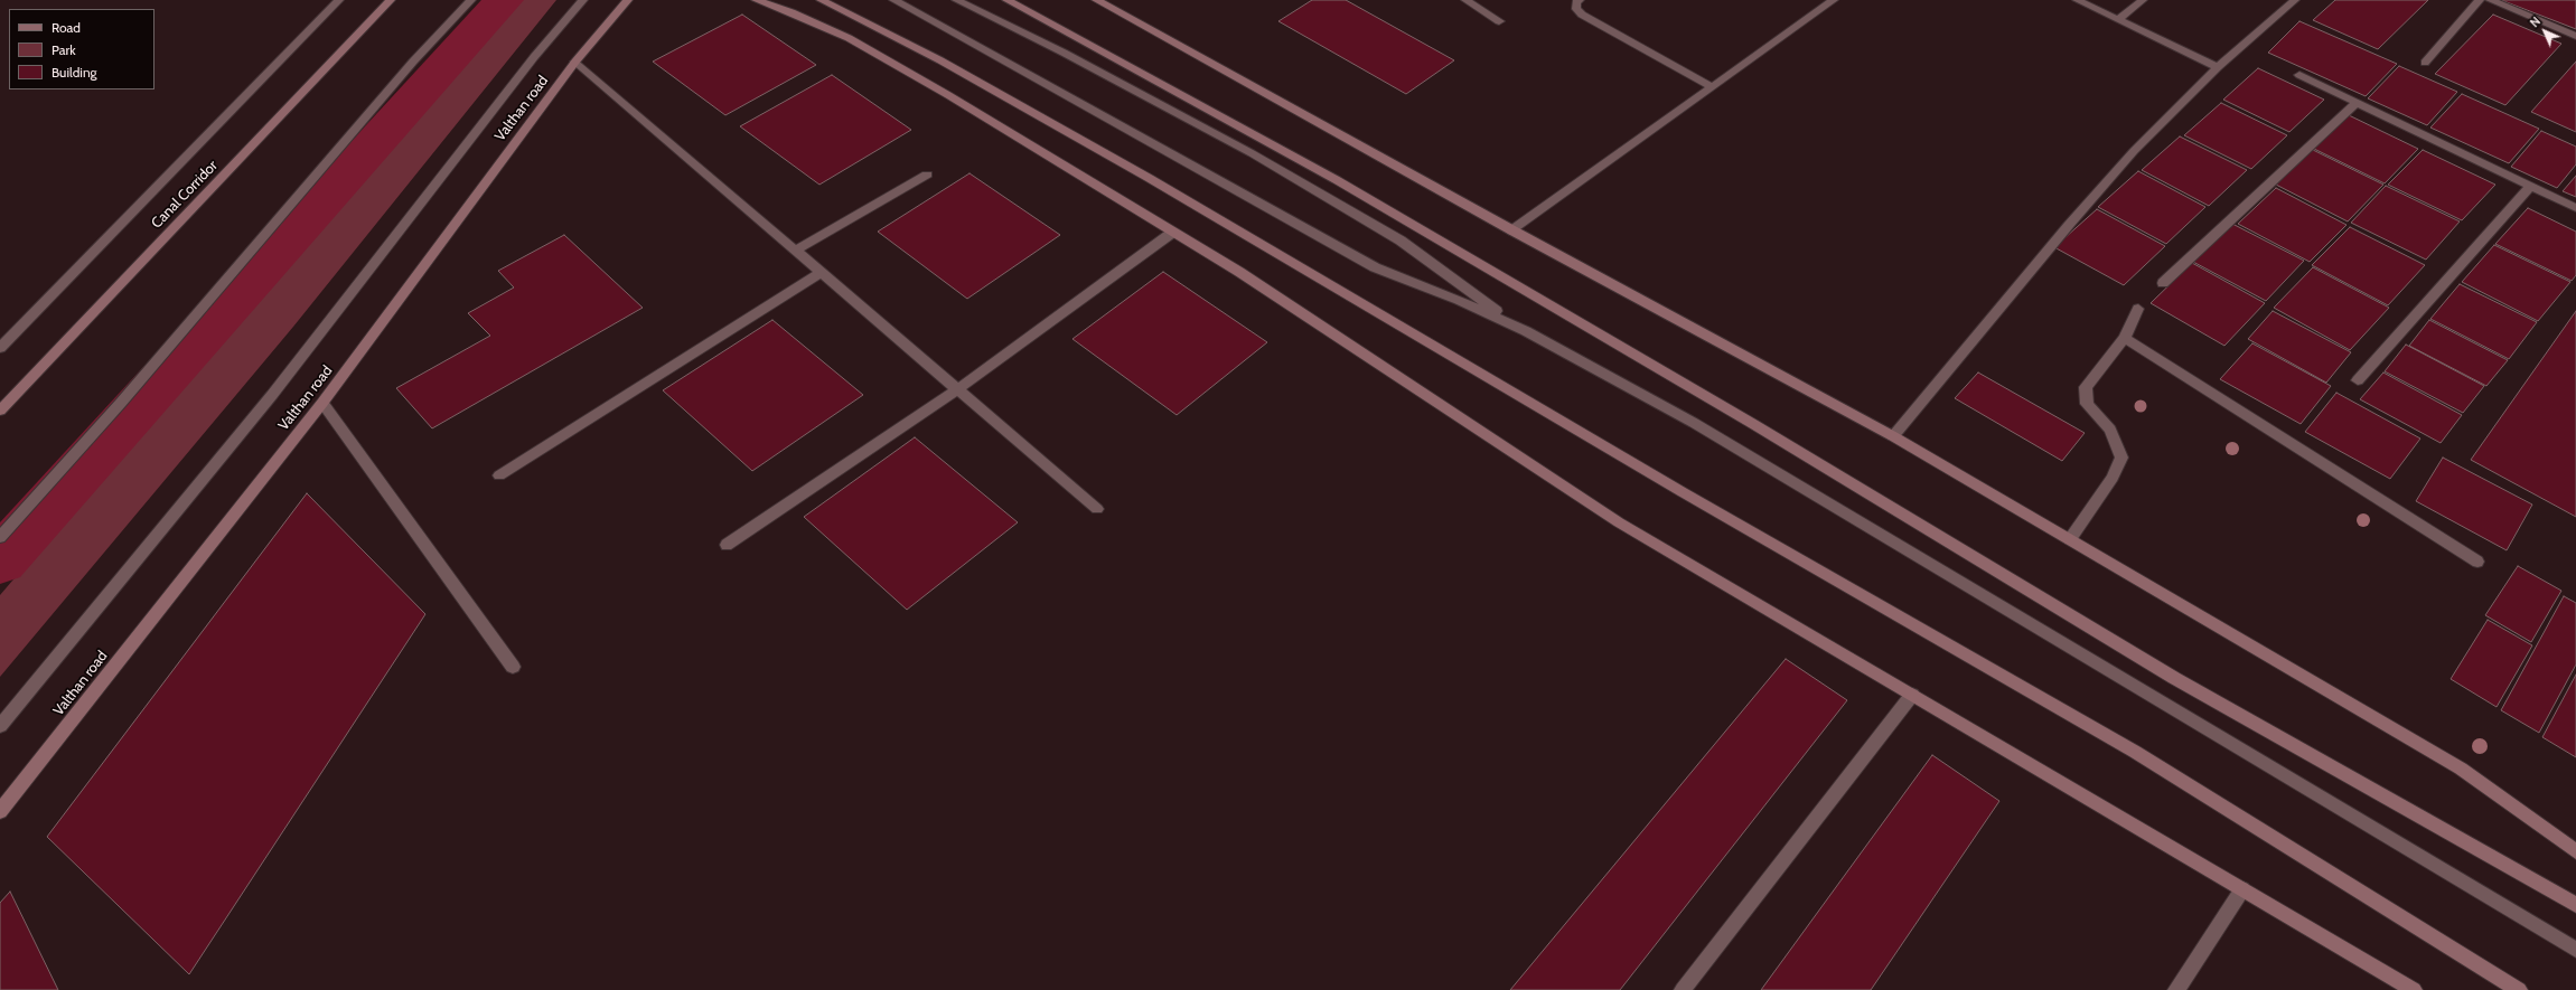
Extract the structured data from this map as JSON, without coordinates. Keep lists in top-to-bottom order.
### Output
{
  "streets": {
    "main road": ["Valthan road", "Canal Corridor"]
  },
  "legend": ["Road", "Park", "Building"],
  "north": "top left"
}
